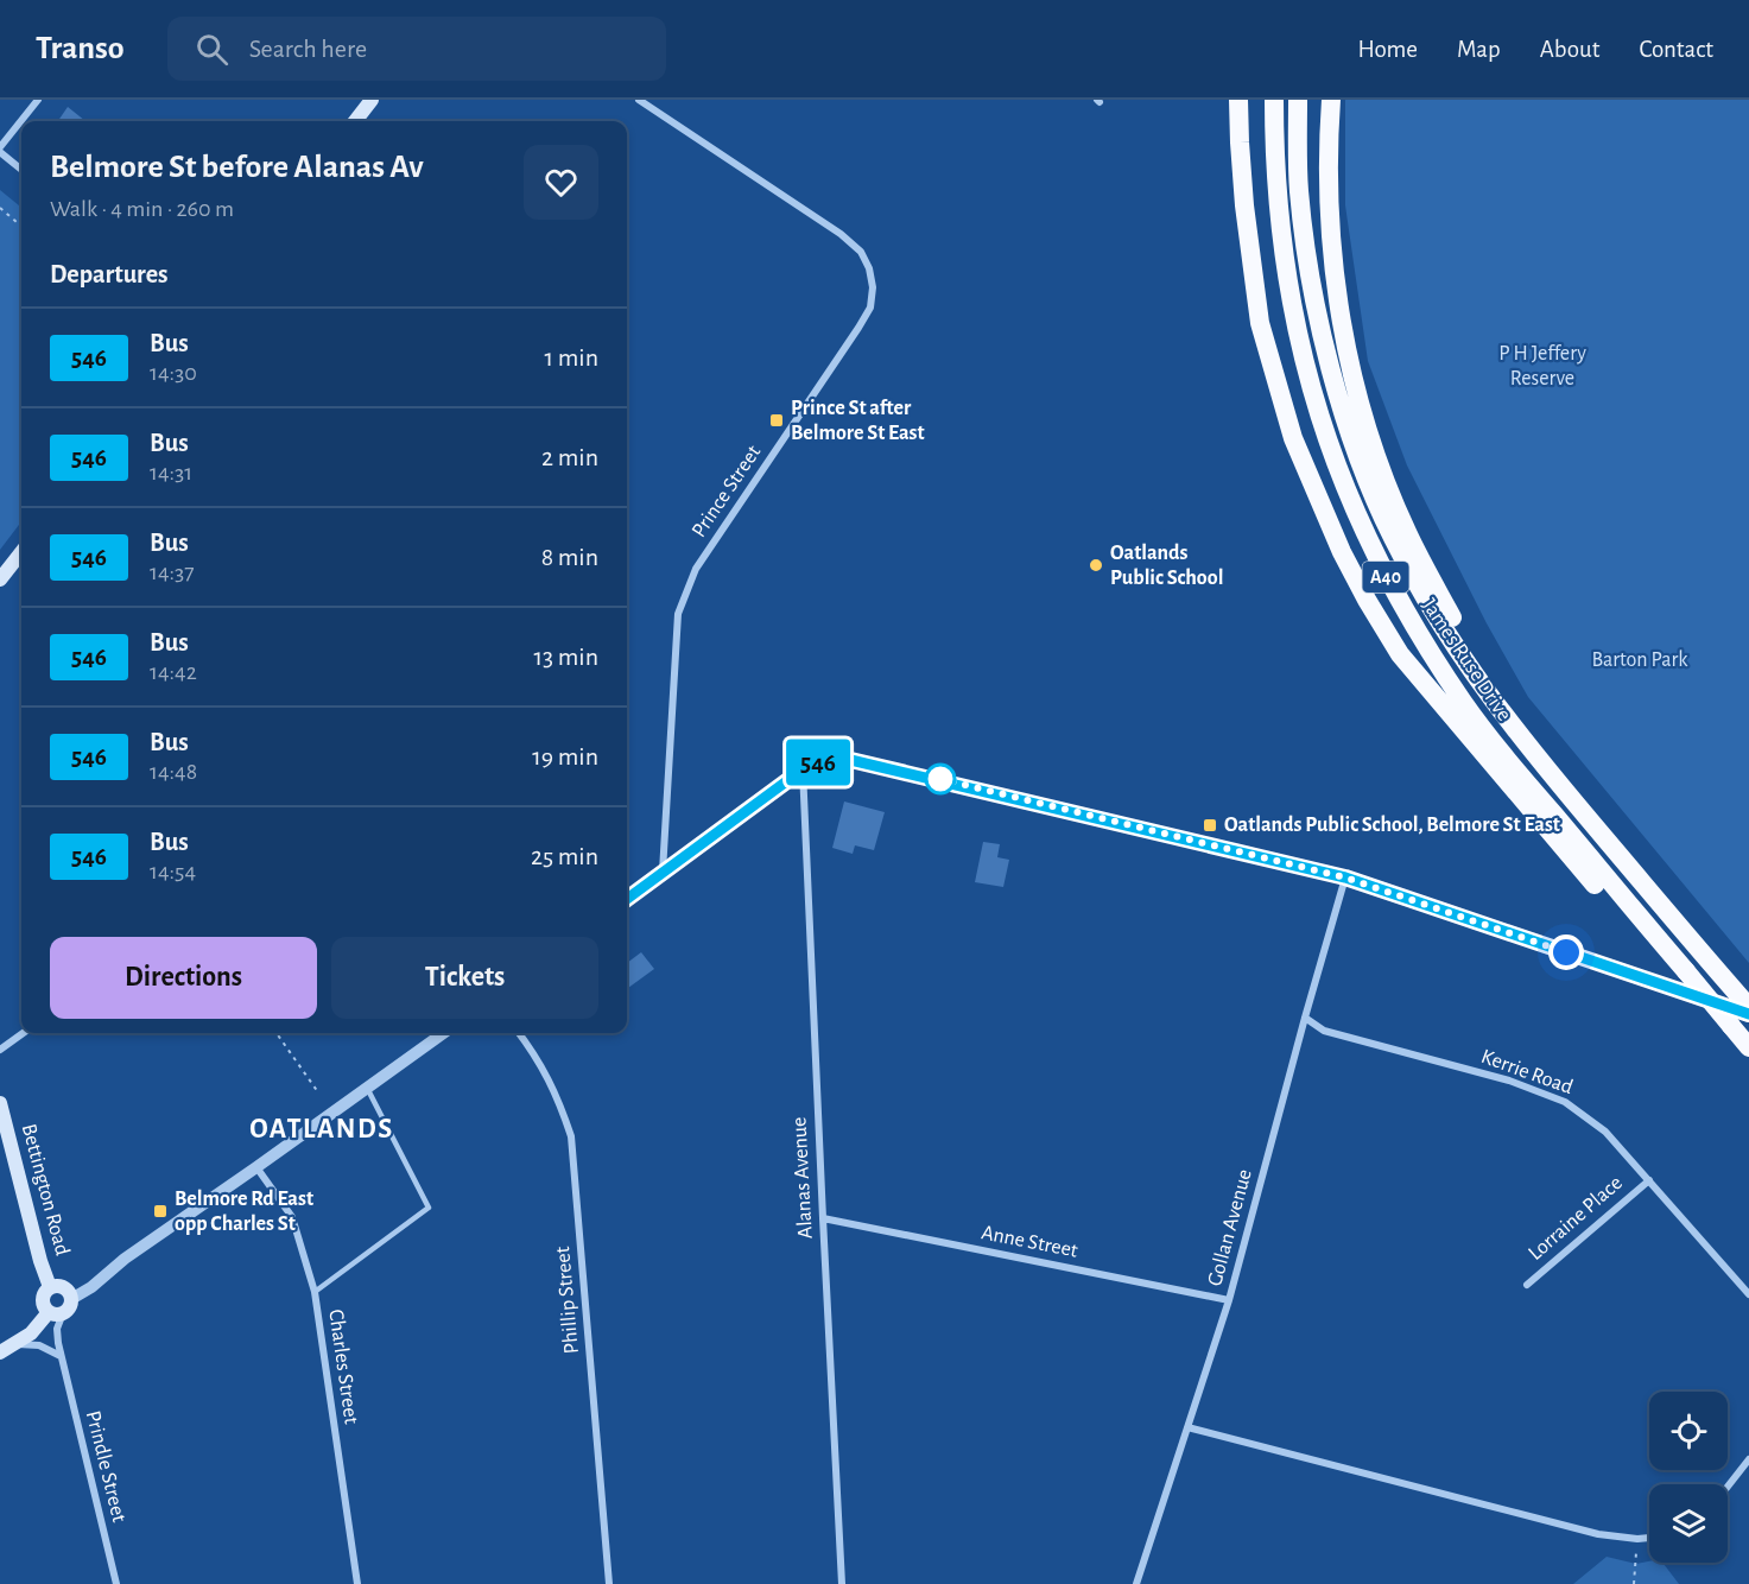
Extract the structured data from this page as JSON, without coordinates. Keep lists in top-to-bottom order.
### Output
{
  "streets": {
    "highway": ["A40", "James Ruse Drive"],
    "main road": ["Bettington Road"],
    "street": [
      "Prince Street",
      "Kerrie Road",
      "Alanas Avenue",
      "Lorraine Place",
      "Gollan Avenue",
      "Anne Street",
      "Phillip Street",
      "Charles Street",
      "Prindle Street"
    ]
  },
  "crossings": [
    ["Kerrie Road", "Lorraine Place"],
    ["Kerrie Road", "Gollan Avenue"],
    ["Alanas Avenue", "Anne Street"],
    ["Bettington Road", "Prindle Street"],
    ["Gollan Avenue", "Anne Street"]
  ],
  "districts": ["OATLANDS"],
  "parks": ["P H Jeffery Reserve", "Barton Park"],
  "places": {
    "transit": ["Prince St after Belmore St East", "Oatlands Public School, Belmore St East", "Belmore Rd East opp Charles St"],
    "other": ["Oatlands Public School"]
  },
  "lines": ["bus line 546"],
  "page": {
    "header": "Transo",
    "search": "Search here",
    "nav": [
      "Home",
      "Map",
      "About",
      "Contact"
    ],
    "on_map": "546",
    "heading": [
      ["Belmore St before Alanas Av", "Walk · 4 min · 260 m"],
      "Departures"
    ],
    "list": [
      {
        "mark": "546",
        "name": "Bus",
        "note": "14:30",
        "value": "1 min"
      },
      {
        "mark": "546",
        "name": "Bus",
        "note": "14:31",
        "value": "2 min"
      },
      {
        "mark": "546",
        "name": "Bus",
        "note": "14:37",
        "value": "8 min"
      },
      {
        "mark": "546",
        "name": "Bus",
        "note": "14:42",
        "value": "13 min"
      },
      {
        "mark": "546",
        "name": "Bus",
        "note": "14:48",
        "value": "19 min"
      },
      {
        "mark": "546",
        "name": "Bus",
        "note": "14:54",
        "value": "25 min"
      }
    ],
    "buttons": ["Directions", "Tickets"]
  }
}
